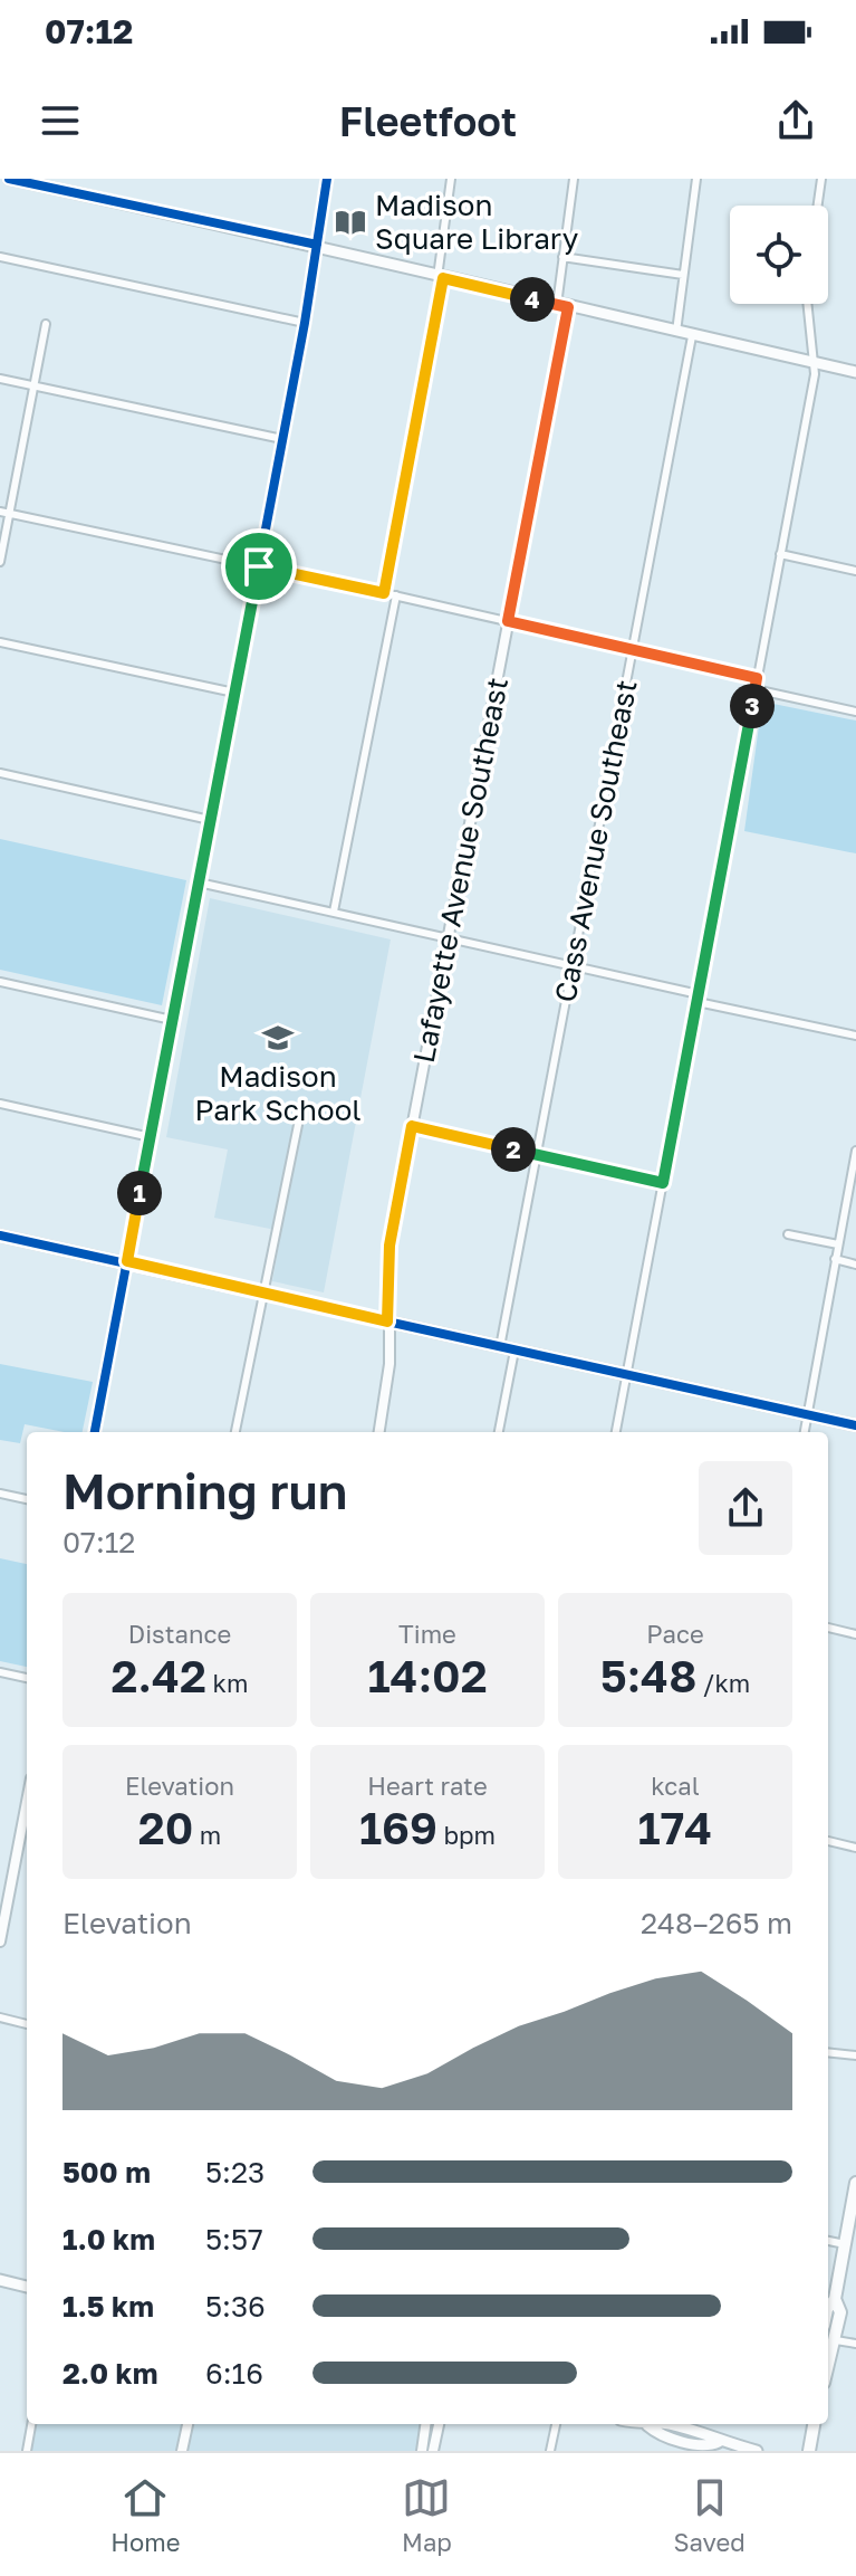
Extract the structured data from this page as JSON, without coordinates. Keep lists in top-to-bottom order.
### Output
{
  "streets": {
    "street": ["Cass Avenue Southeast", "Lafayette Avenue Southeast"]
  },
  "places": {
    "library": ["Madison Square Library"],
    "school or university": ["Madison Park School"]
  },
  "page": {
    "status": "07:12",
    "header": "Fleetfoot",
    "pins": [
      "4",
      "3",
      "2",
      "1"
    ],
    "heading": ["Morning run", "07:12"],
    "stats": [
      ["Distance", "2.42 km"],
      ["Time", "14:02"],
      ["Pace", "5:48 /km"],
      ["Elevation", "20 m"],
      ["Heart rate", "169 bpm"],
      ["kcal", "174"]
    ],
    "chart": ["Elevation", "248–265 m"],
    "list": [
      {
        "name": "500 m",
        "note": "5:23"
      },
      {
        "name": "1.0 km",
        "note": "5:57"
      },
      {
        "name": "1.5 km",
        "note": "5:36"
      },
      {
        "name": "2.0 km",
        "note": "6:16"
      }
    ],
    "tabs": ["Home", "Map", "Saved"]
  }
}
